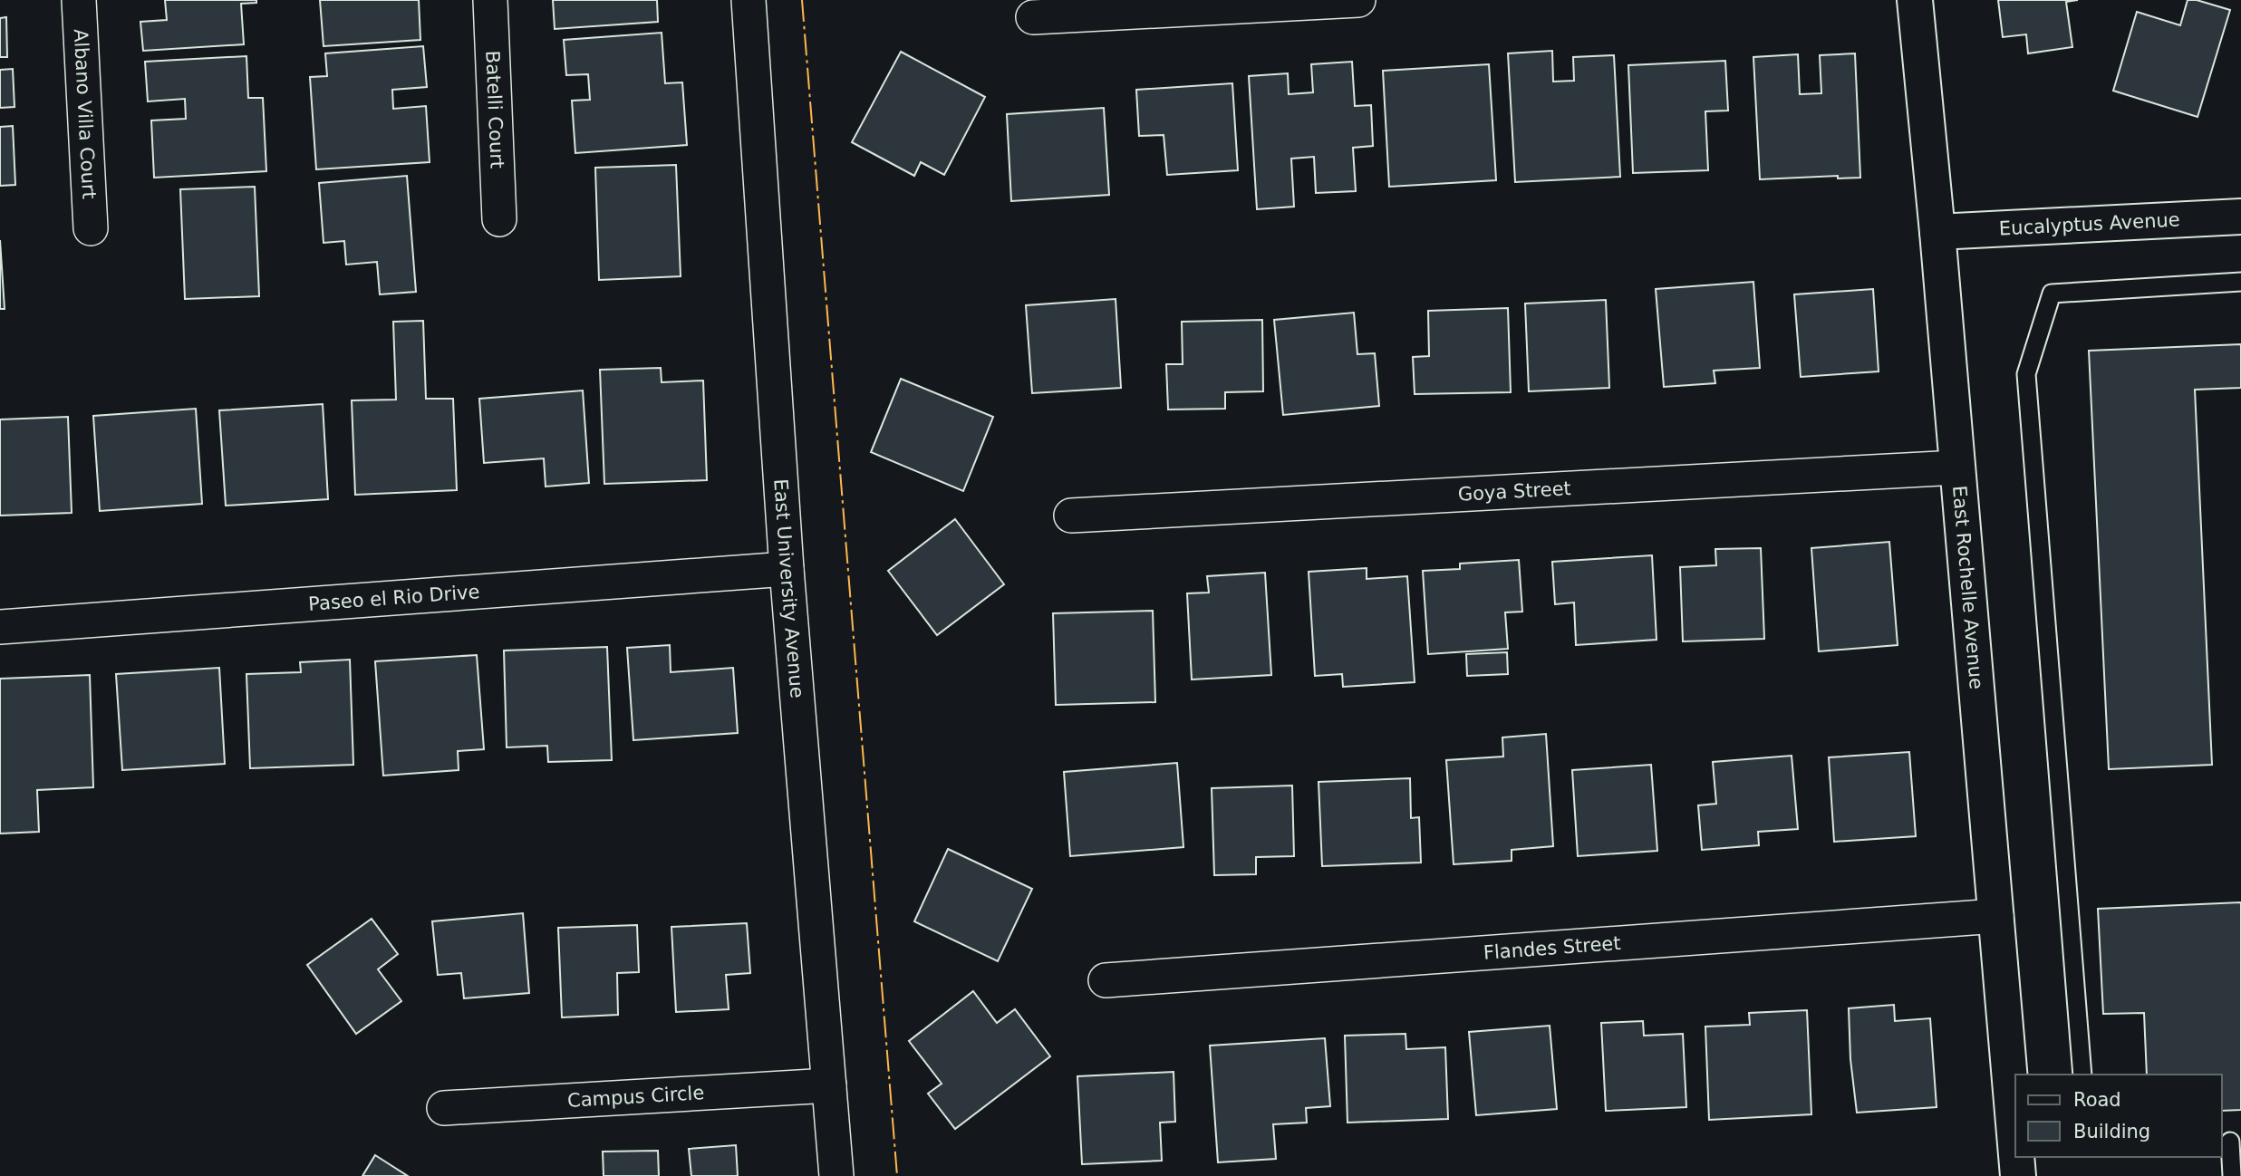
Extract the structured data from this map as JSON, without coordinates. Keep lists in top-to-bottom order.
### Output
{
  "streets": {
    "street": [
      "Batelli Court",
      "Albano Villa Court",
      "Eucalyptus Avenue",
      "Goya Street",
      "East University Avenue",
      "East Rochelle Avenue",
      "Paseo el Rio Drive",
      "Flandes Street",
      "Campus Circle"
    ]
  },
  "crossings": [
    ["Eucalyptus Avenue", "East Rochelle Avenue"],
    ["Goya Street", "East Rochelle Avenue"],
    ["East University Avenue", "Paseo el Rio Drive"],
    ["East University Avenue", "Campus Circle"],
    ["East Rochelle Avenue", "Flandes Street"]
  ],
  "legend": ["Road", "Building"]
}
